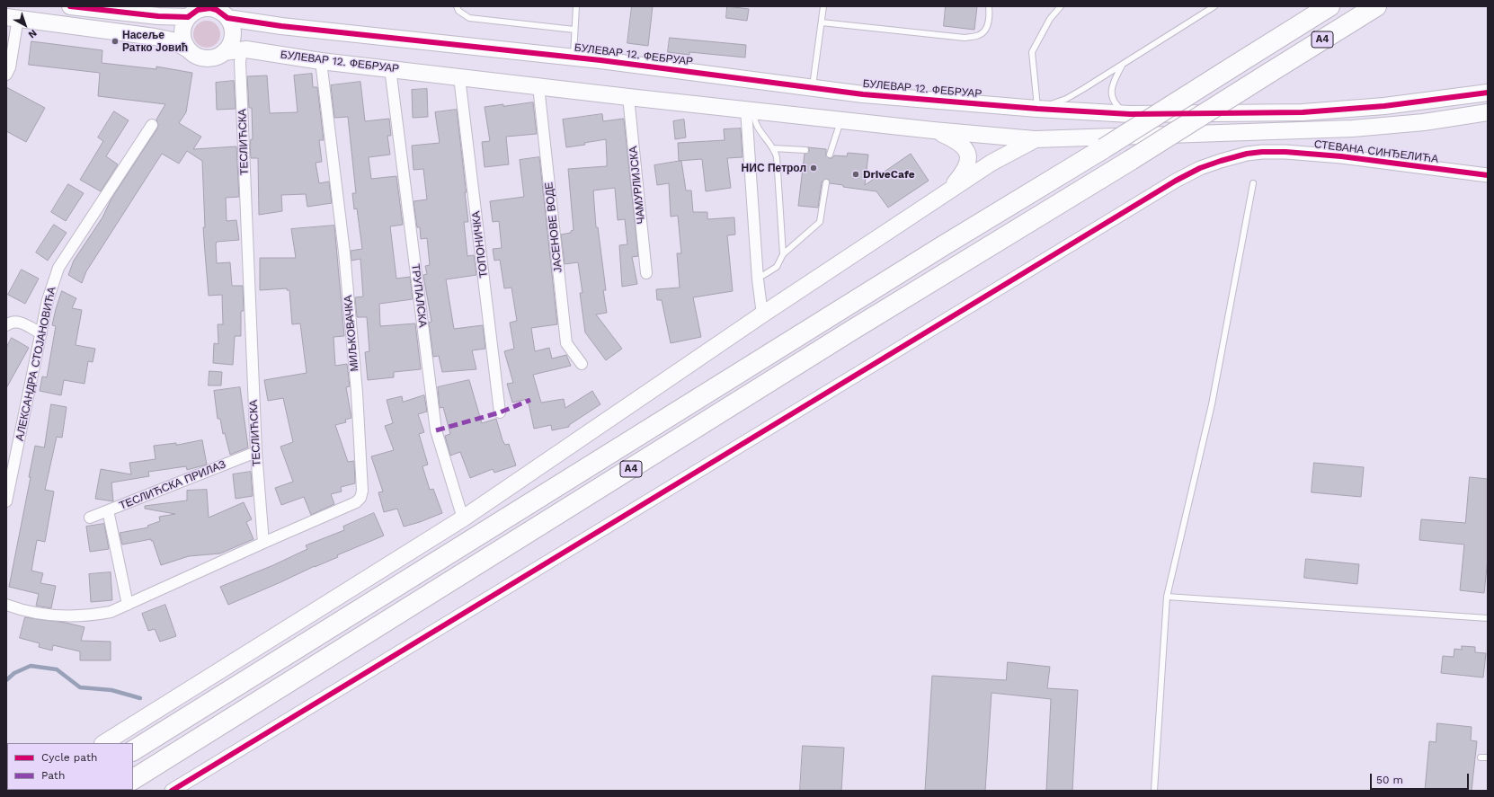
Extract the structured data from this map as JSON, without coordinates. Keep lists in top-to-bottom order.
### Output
{
  "streets": {
    "highway": ["A4"],
    "main road": ["БУЛЕВАР 12. ФЕБРУАР"],
    "street": [
      "ТЕСЛИЋСКА",
      "СТЕВАНА СИНЂЕЛИЋА",
      "ЧАМУРЛИЈСКА",
      "ЈАСЕНОВЕ ВОДЕ",
      "ТОПОНИЧКА",
      "ТРУПАЛСКА",
      "МИЉКОВАЧКА",
      "АЛЕКСАНДРА СТОЈАНОВИЋА",
      "ТЕСЛИЋСКА ПРИЛАЗ"
    ]
  },
  "crossings": [
    ["БУЛЕВАР 12. ФЕБРУАР", "ТЕСЛИЋСКА"],
    ["БУЛЕВАР 12. ФЕБРУАР", "ЧАМУРЛИЈСКА"],
    ["БУЛЕВАР 12. ФЕБРУАР", "ЈАСЕНОВЕ ВОДЕ"],
    ["БУЛЕВАР 12. ФЕБРУАР", "ТОПОНИЧКА"],
    ["БУЛЕВАР 12. ФЕБРУАР", "ТРУПАЛСКА"],
    ["БУЛЕВАР 12. ФЕБРУАР", "МИЉКОВАЧКА"],
    ["ТЕСЛИЋСКА", "МИЉКОВАЧКА"],
    ["ТЕСЛИЋСКА", "ТЕСЛИЋСКА ПРИЛАЗ"]
  ],
  "places": ["Насеље Ратко Јовић", "НИС Петрол", "DriveCafe"],
  "legend": ["Cycle path", "Path"],
  "scale_bar": "50 m",
  "north": "bottom right"
}
